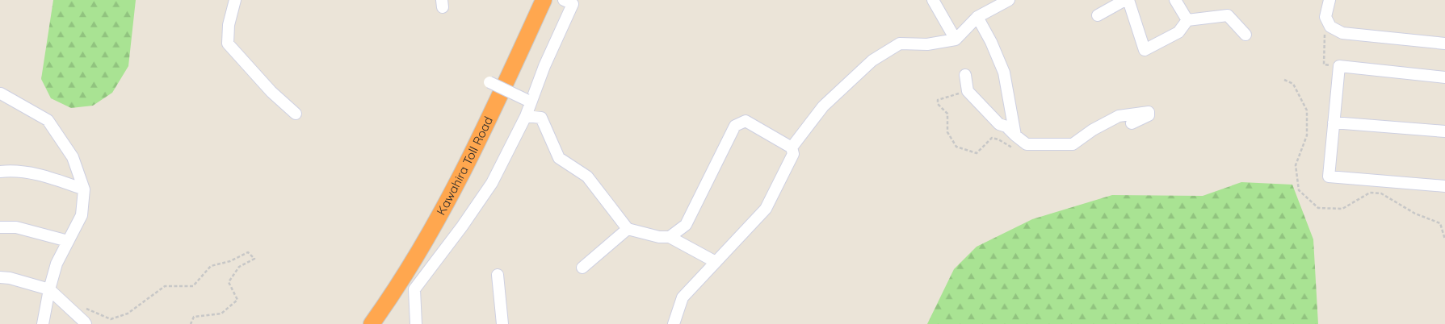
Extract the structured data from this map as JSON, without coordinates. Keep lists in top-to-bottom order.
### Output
{
  "streets": {
    "highway": ["Kawahira Toll Road"]
  }
}
